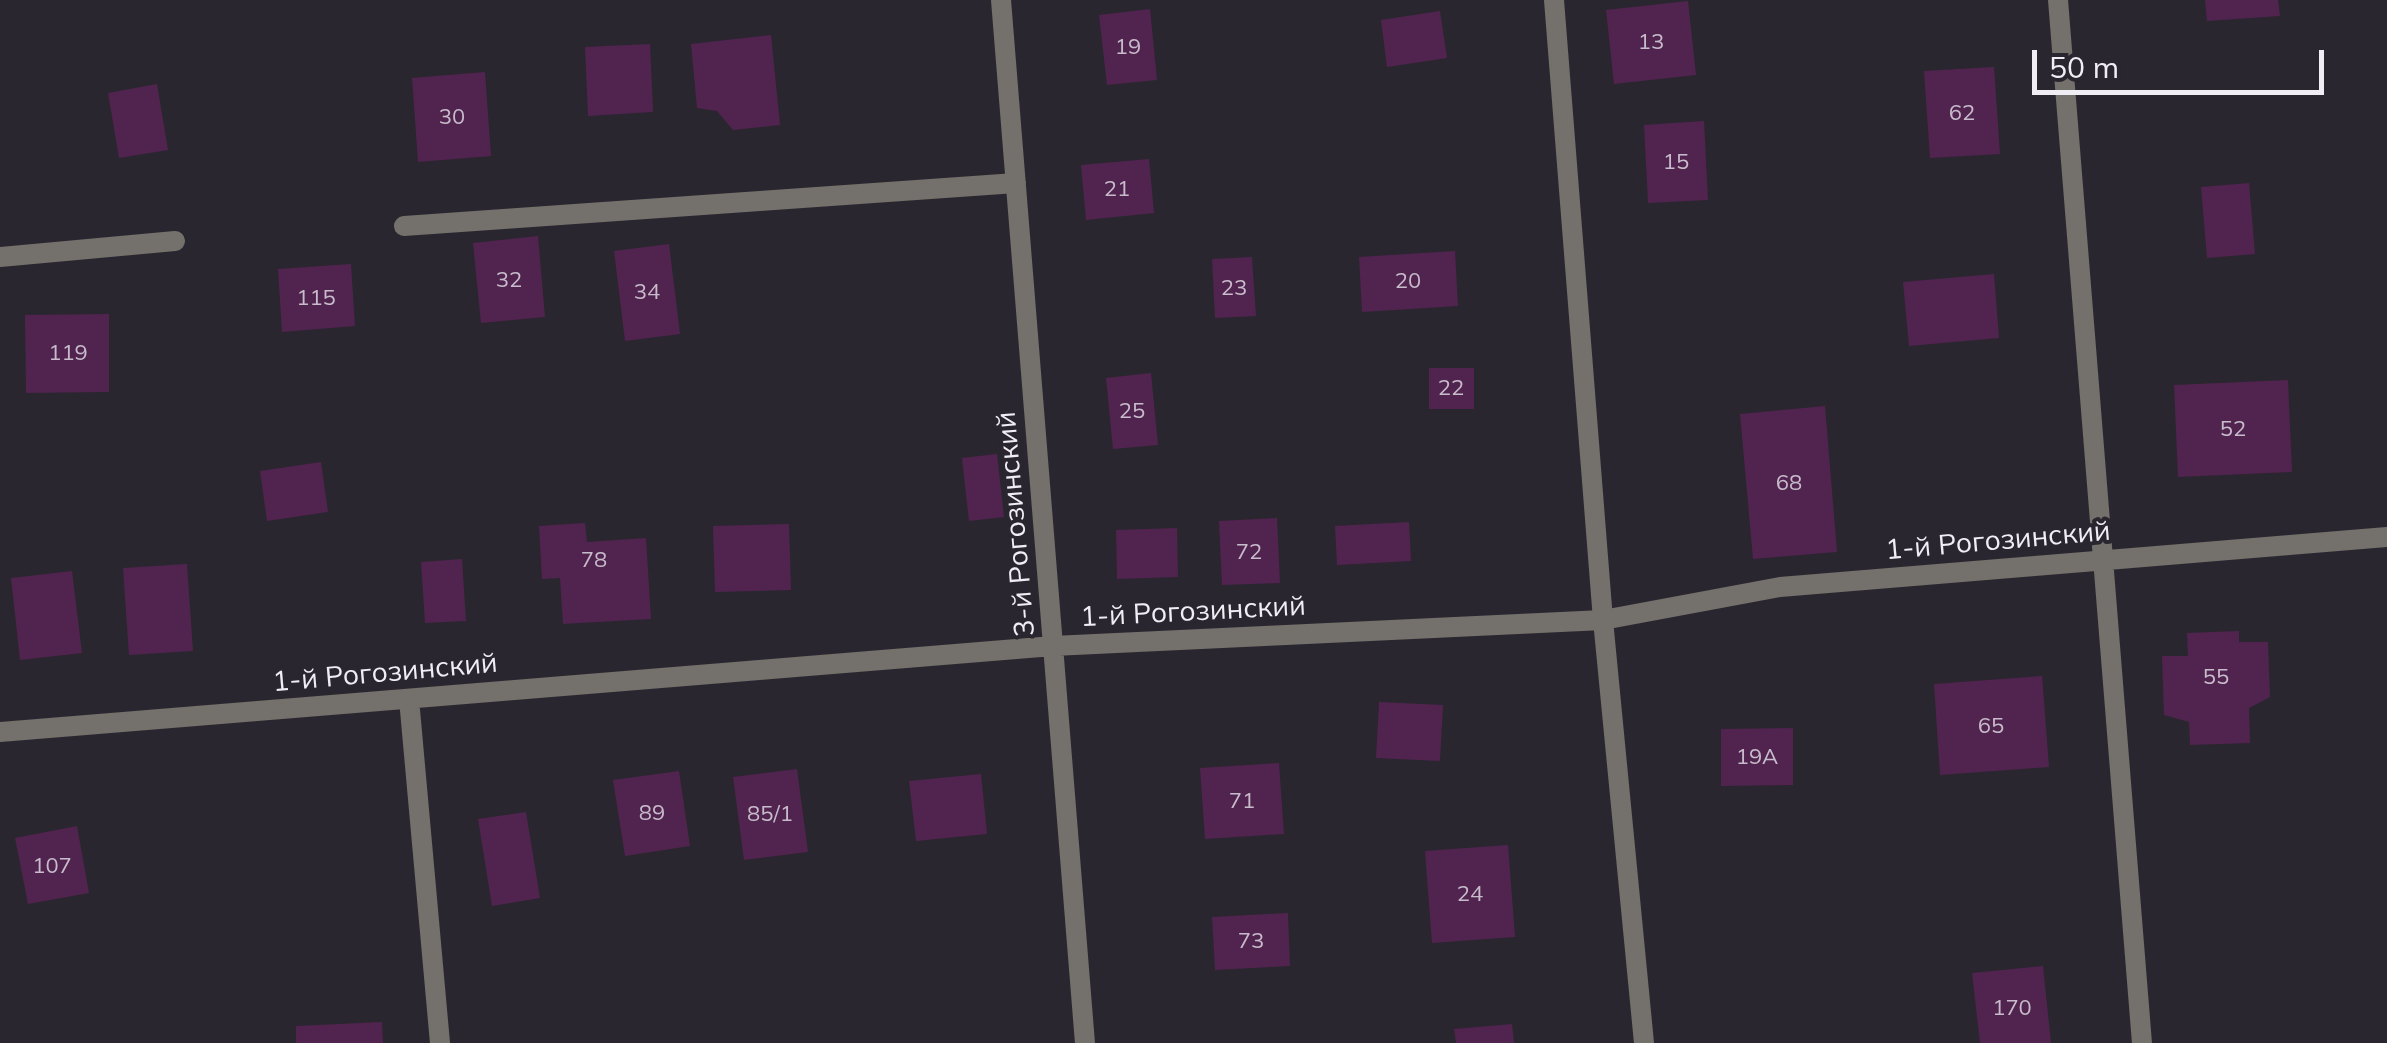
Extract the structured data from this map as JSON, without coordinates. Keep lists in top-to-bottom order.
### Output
{
  "streets": {
    "lane": ["3-й Рогозинский", "1-й Рогозинский"]
  },
  "crossings": [
    ["3-й Рогозинский", "1-й Рогозинский"]
  ],
  "house_numbers": [
    "13",
    "19",
    "62",
    "30",
    "15",
    "21",
    "32",
    "20",
    "23",
    "34",
    "115",
    "119",
    "22",
    "25",
    "52",
    "68",
    "72",
    "78",
    "55",
    "65",
    "19А",
    "71",
    "89",
    "85/1",
    "107",
    "24",
    "73",
    "170"
  ],
  "scale_bar": "50 m"
}
